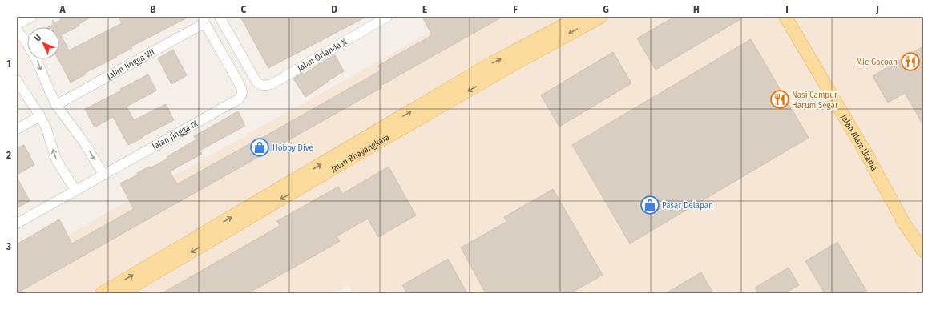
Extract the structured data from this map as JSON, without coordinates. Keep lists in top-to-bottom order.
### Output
{
  "streets": {
    "main road": ["Jalan Alam Utama", "Jalan Bhayangkara"],
    "street": ["Jalan Orlanda X", "Jalan Jingga VII", "Jalan Jingga IX"]
  },
  "crossings": [
    ["Jalan Jingga VII", "Jalan Jingga IX"]
  ],
  "places": {
    "restaurant": ["Mie Gacoan", "Nasi Campur Harum Segar"],
    "shop": ["Hobby Dive", "Pasar Delapan"]
  },
  "north": "top left",
  "grid": {
    "columns": [
      "A",
      "B",
      "C",
      "D",
      "E",
      "F",
      "G",
      "H",
      "I",
      "J"
    ],
    "rows": ["1", "2", "3"]
  }
}
